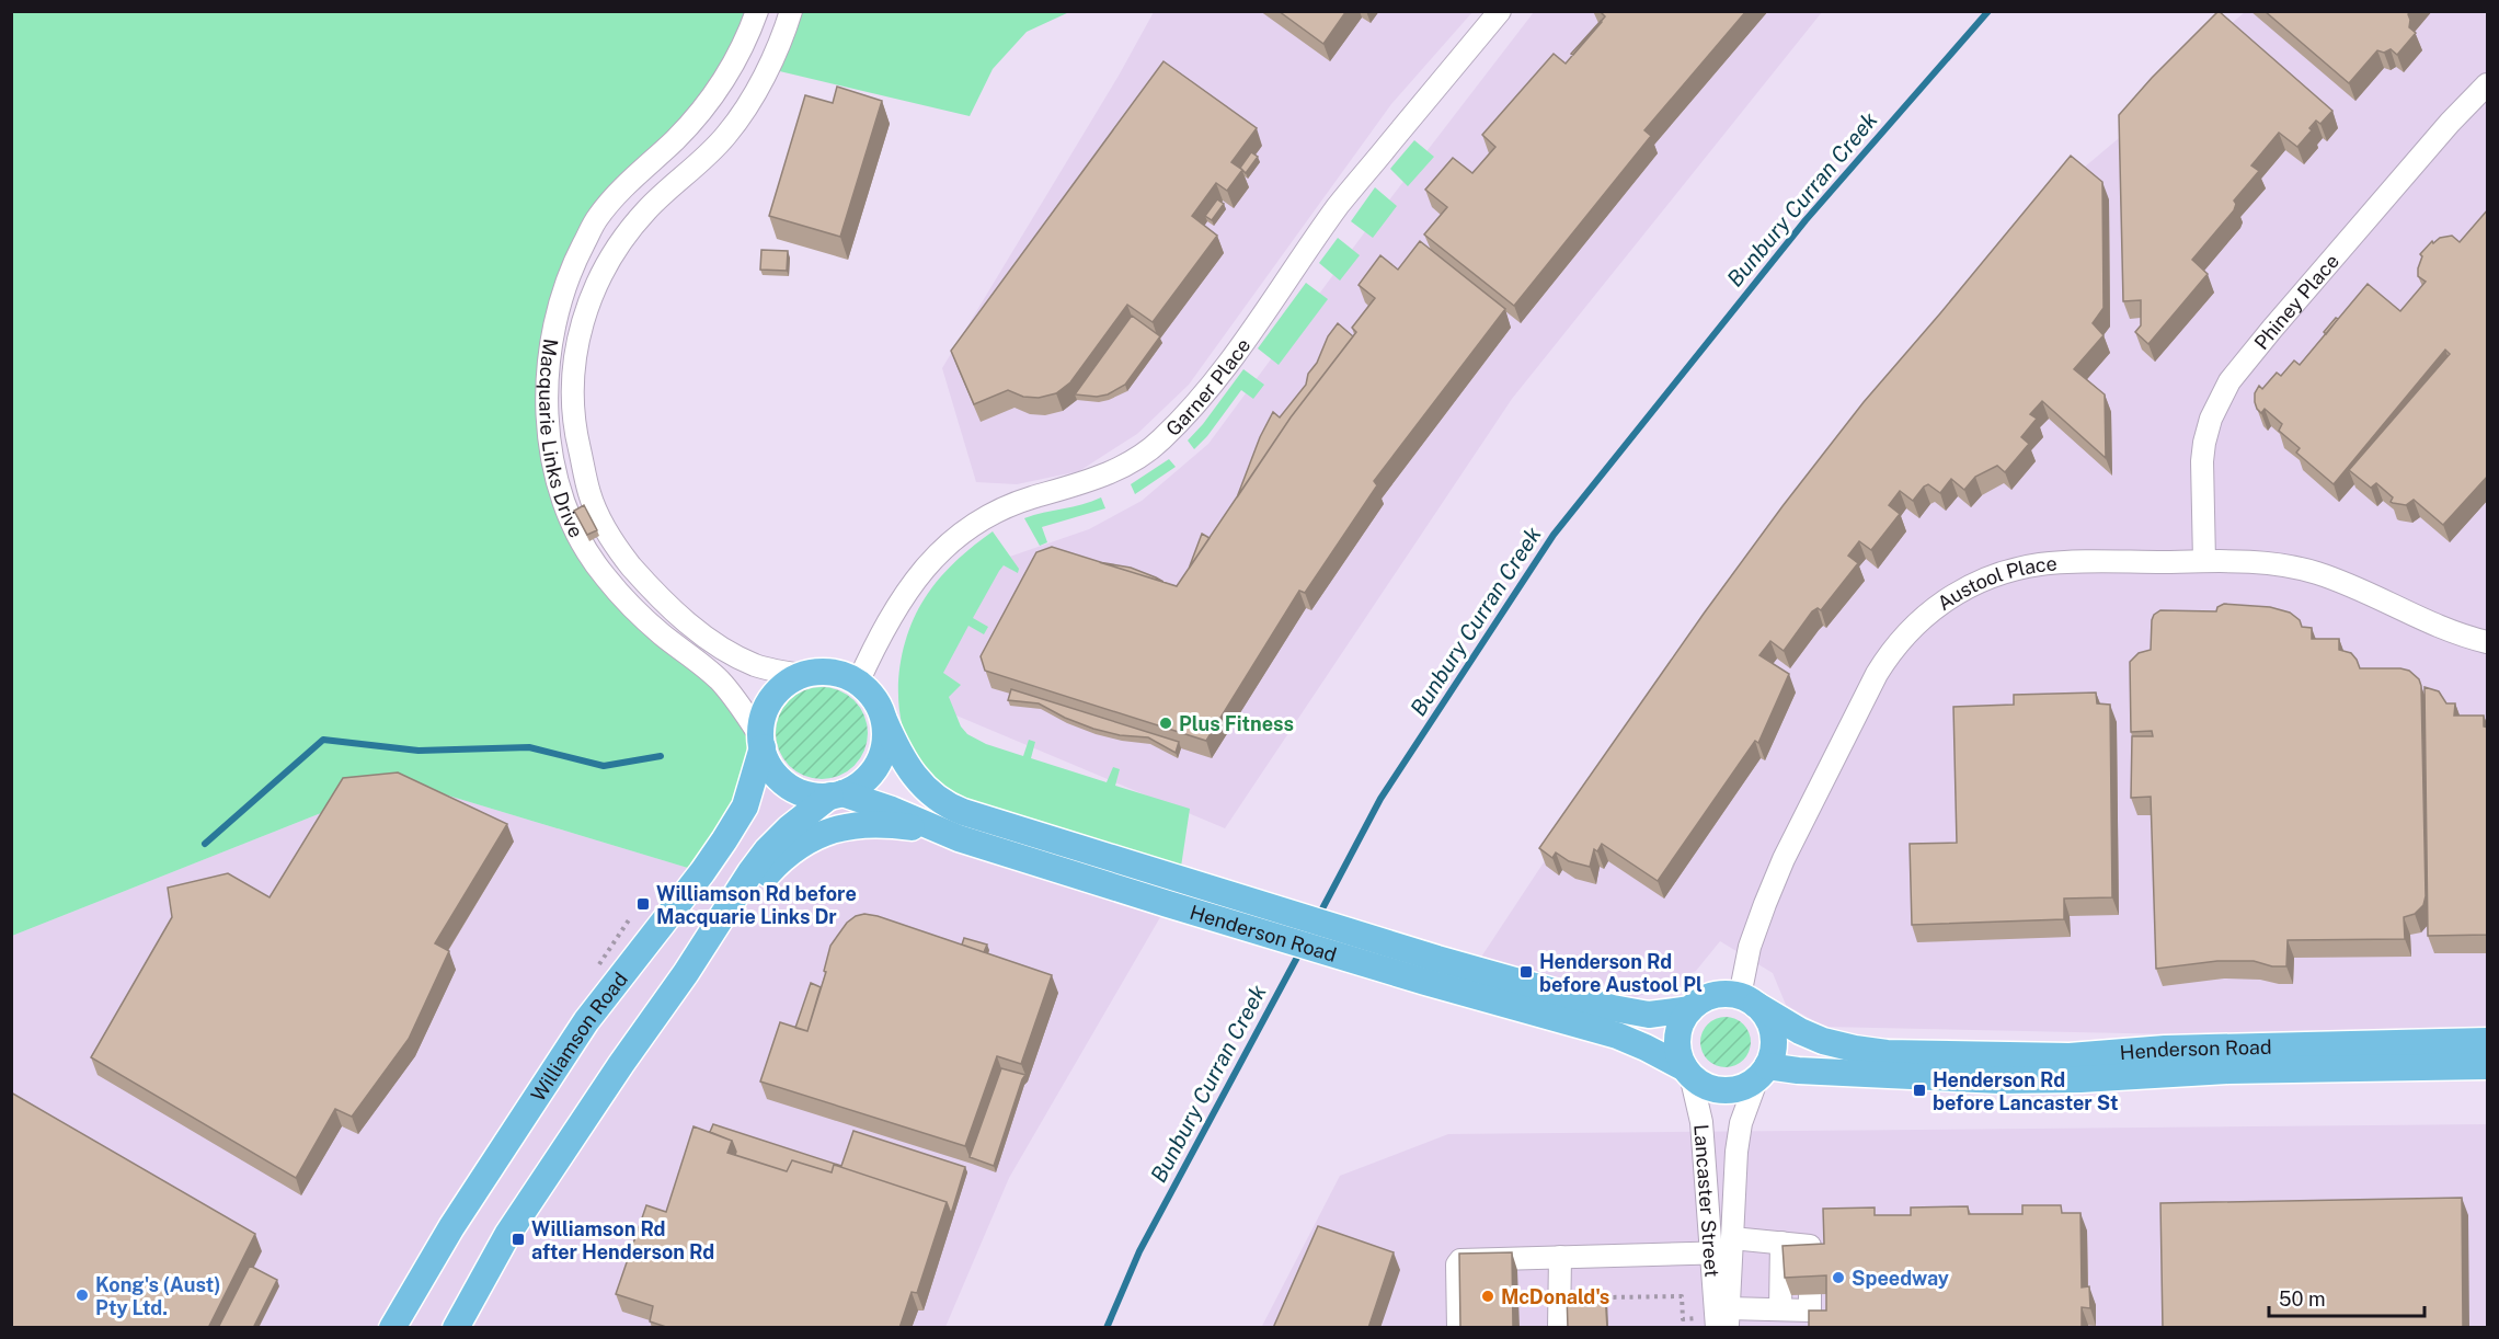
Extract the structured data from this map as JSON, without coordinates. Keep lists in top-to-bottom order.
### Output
{
  "streets": {
    "main road": ["Henderson Road", "Williamson Road"],
    "street": [
      "Phiney Place",
      "Garner Place",
      "Macquarie Links Drive",
      "Austool Place",
      "Lancaster Street"
    ]
  },
  "crossings": [
    ["Phiney Place", "Austool Place"],
    ["Garner Place", "Macquarie Links Drive"],
    ["Garner Place", "Henderson Road"],
    ["Garner Place", "Williamson Road"],
    ["Macquarie Links Drive", "Henderson Road"],
    ["Macquarie Links Drive", "Williamson Road"],
    ["Austool Place", "Henderson Road"],
    ["Austool Place", "Lancaster Street"],
    ["Henderson Road", "Williamson Road"],
    ["Henderson Road", "Lancaster Street"]
  ],
  "water": ["Bunbury Curran Creek"],
  "places": {
    "other": [
      "Plus Fitness",
      "Speedway",
      "Kong's (Aust) Pty Ltd.",
      "McDonald's"
    ],
    "transit": [
      "Williamson Rd before Macquarie Links Dr",
      "Henderson Rd before Austool Pl",
      "Henderson Rd before Lancaster St",
      "Williamson Rd after Henderson Rd"
    ]
  },
  "scale_bar": "50 m"
}
